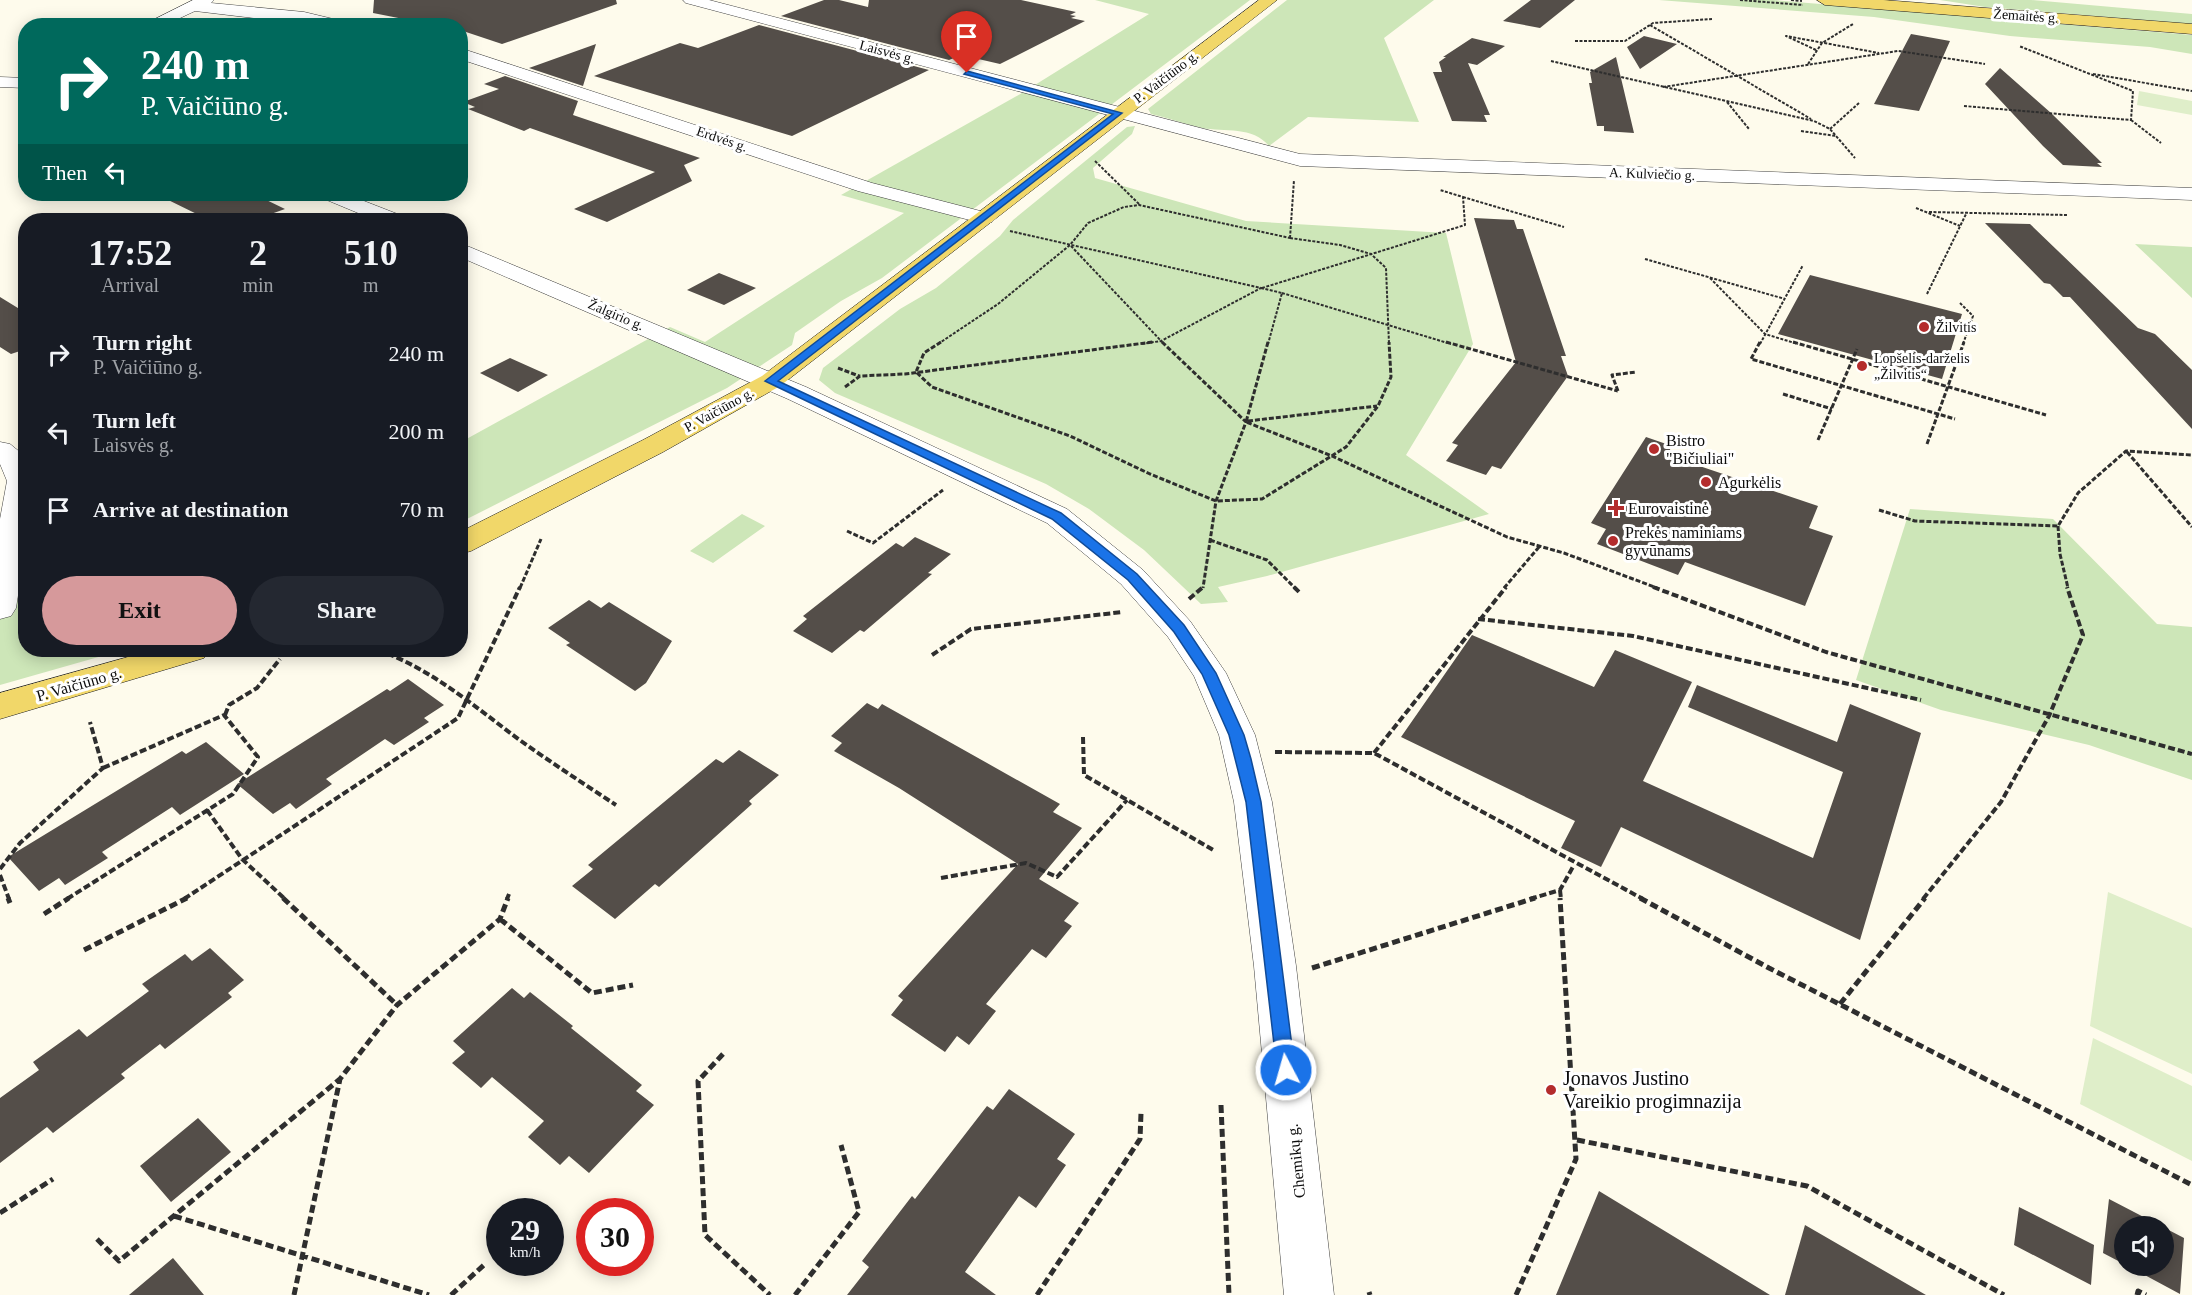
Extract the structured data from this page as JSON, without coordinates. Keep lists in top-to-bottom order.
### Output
{
  "streets": {
    "main road": ["Žemaitės g.", "P. Vaičiūno g."],
    "street": [
      "Laisvės g.",
      "Erdvės g.",
      "A. Kulviečio g.",
      "Žalgirio g.",
      "Chemikų g."
    ]
  },
  "crossings": [
    ["Laisvės g.", "P. Vaičiūno g."],
    ["Laisvės g.", "A. Kulviečio g."],
    ["P. Vaičiūno g.", "Erdvės g."],
    ["P. Vaičiūno g.", "A. Kulviečio g."],
    ["P. Vaičiūno g.", "Žalgirio g."],
    ["P. Vaičiūno g.", "Chemikų g."],
    ["Žalgirio g.", "Chemikų g."]
  ],
  "places": {
    "other": [
      "Žilvitis",
      "Lopšelis-darželis „Žilvitis“",
      "Bistro \"Bičiuliai\"",
      "Agurkėlis",
      "Prekės naminiams gyvūnams",
      "Jonavos Justino Vareikio progimnazija"
    ],
    "health": ["Eurovaistinė"]
  },
  "page": {
    "turn": ["240 m", "P. Vaičiūno g."],
    "then": "Then",
    "eta": [
      "17:52",
      "Arrival",
      "2",
      "min",
      "510",
      "m"
    ],
    "list": [
      {
        "name": "Turn right",
        "note": "P. Vaičiūno g.",
        "value": "240 m"
      },
      {
        "name": "Turn left",
        "note": "Laisvės g.",
        "value": "200 m"
      },
      {
        "name": "Arrive at destination",
        "value": "70 m"
      }
    ],
    "buttons": ["Exit", "Share"],
    "speed": "29 km/h",
    "limit": "30"
  }
}
